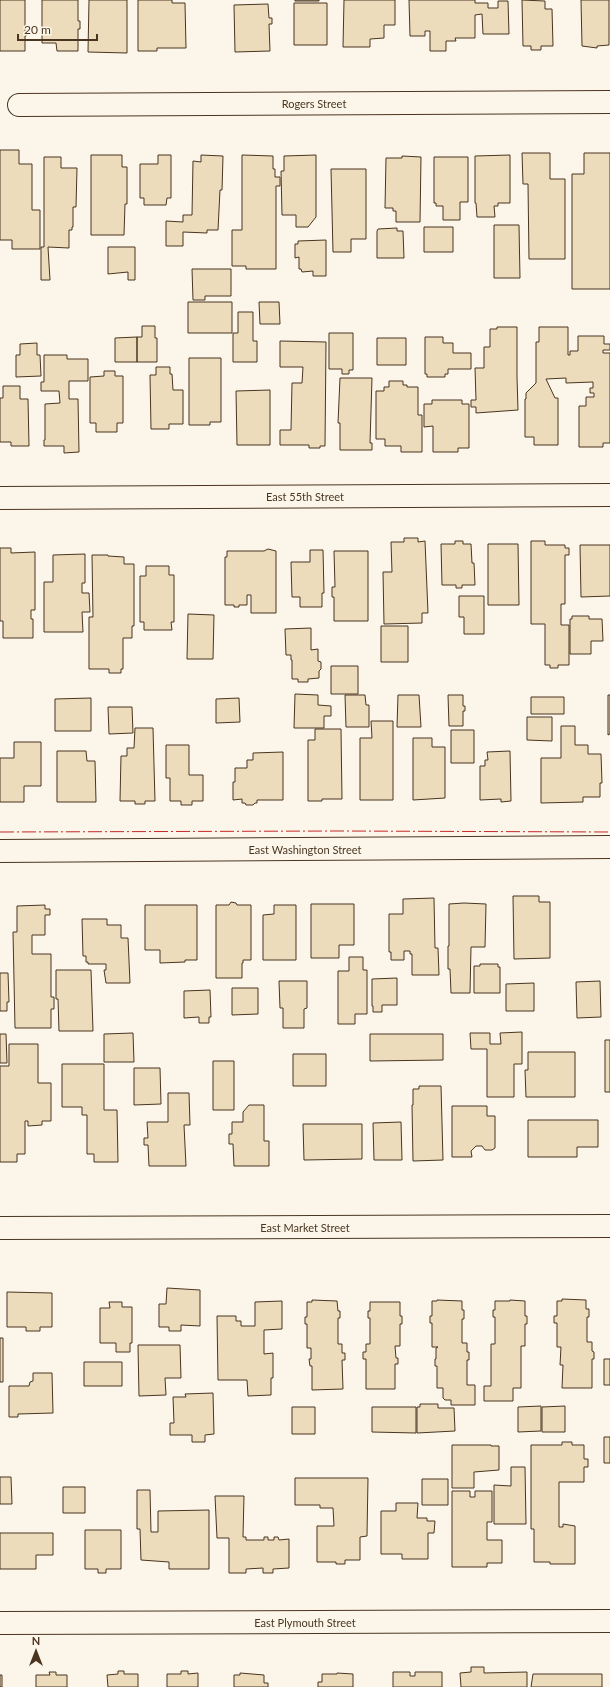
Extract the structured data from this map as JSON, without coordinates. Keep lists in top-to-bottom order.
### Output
{
  "streets": {
    "street": [
      "Rogers Street",
      "East 55th Street",
      "East Washington Street",
      "East Market Street",
      "East Plymouth Street"
    ]
  },
  "scale_bar": "20 m",
  "north": "top"
}
